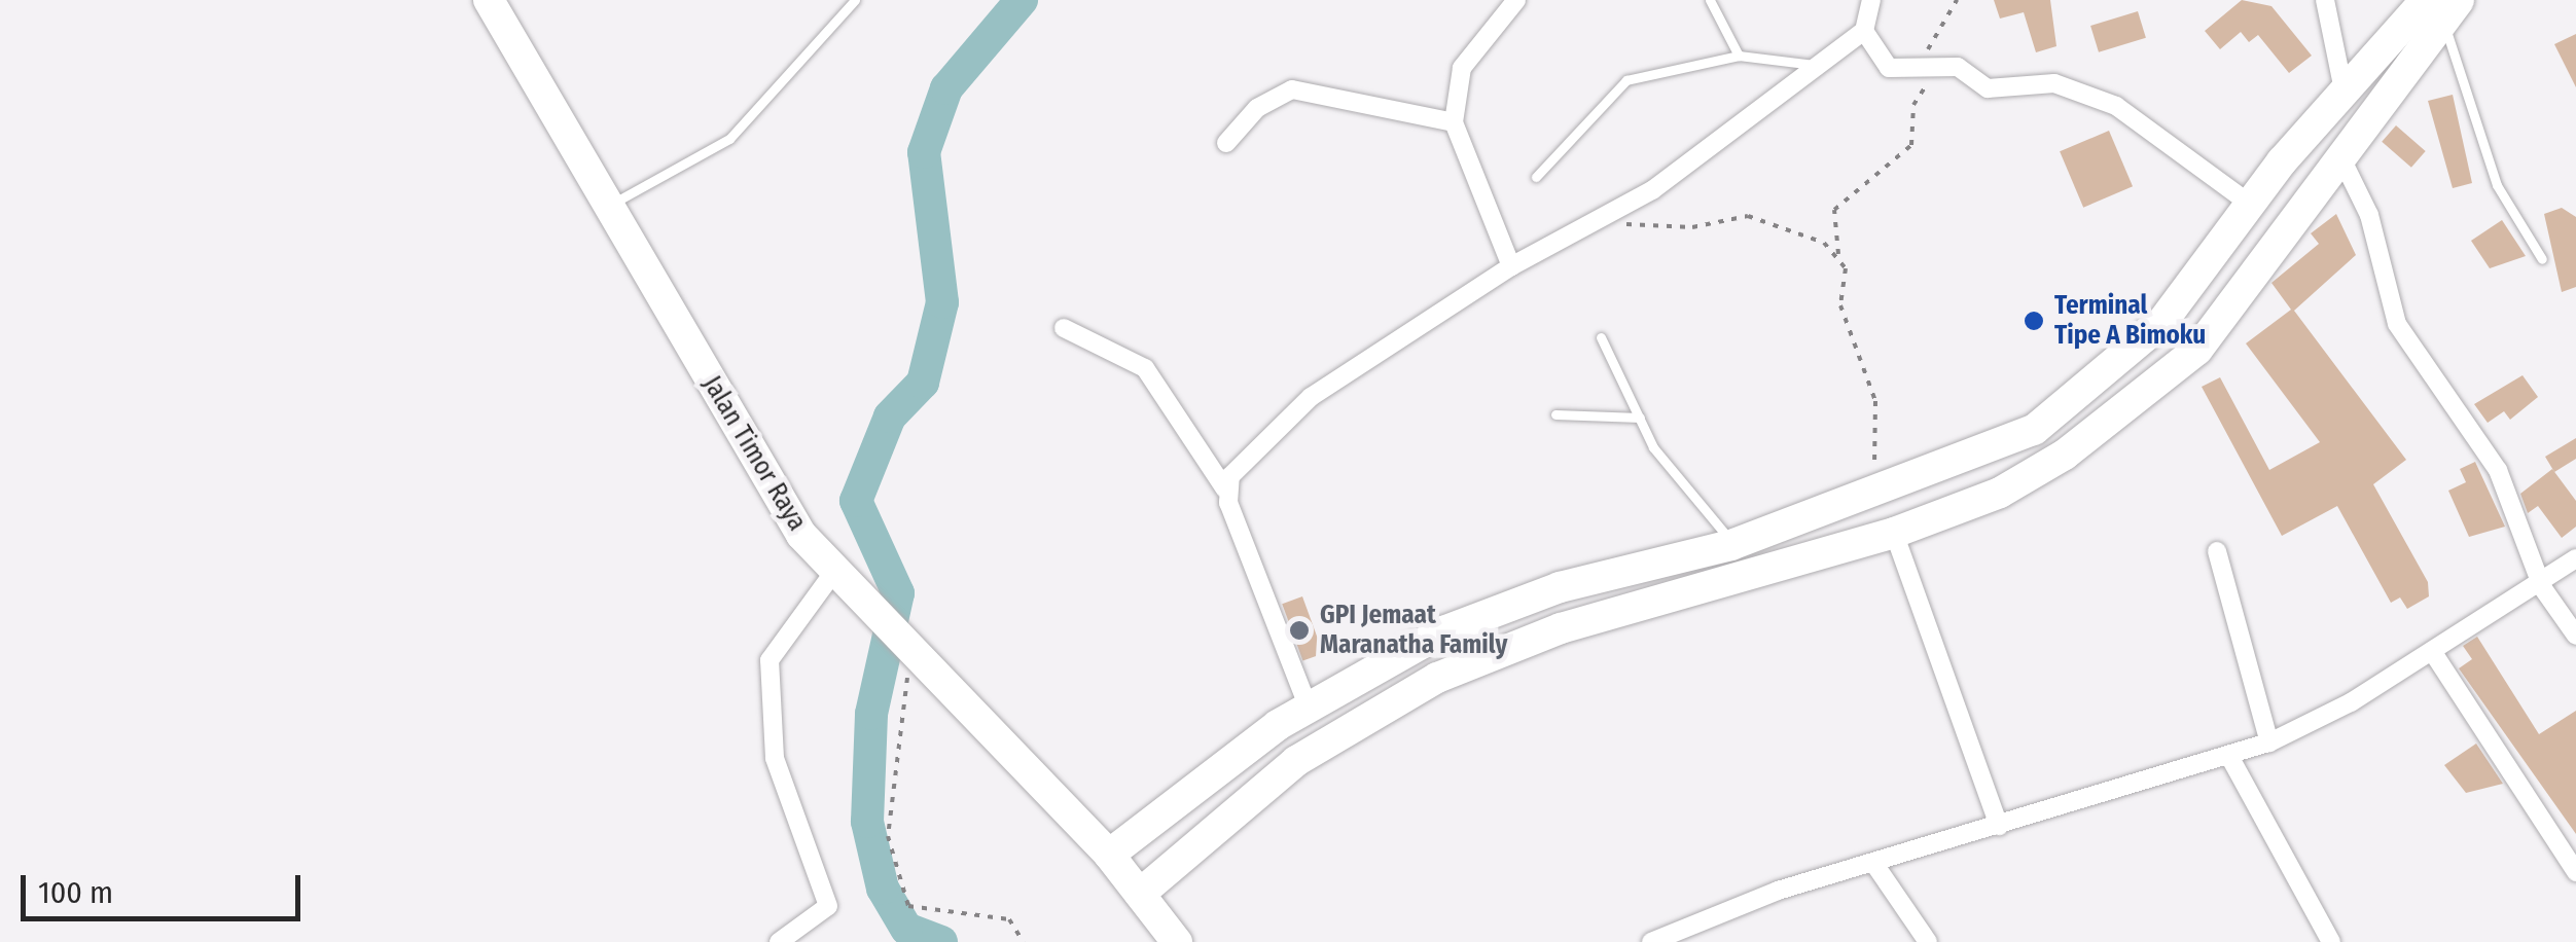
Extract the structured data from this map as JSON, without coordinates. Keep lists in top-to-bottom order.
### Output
{
  "streets": {
    "highway": ["Jalan Timor Raya"]
  },
  "places": ["Terminal Tipe A Bimoku", "GPI Jemaat Maranatha Family"],
  "scale_bar": "100 m"
}
